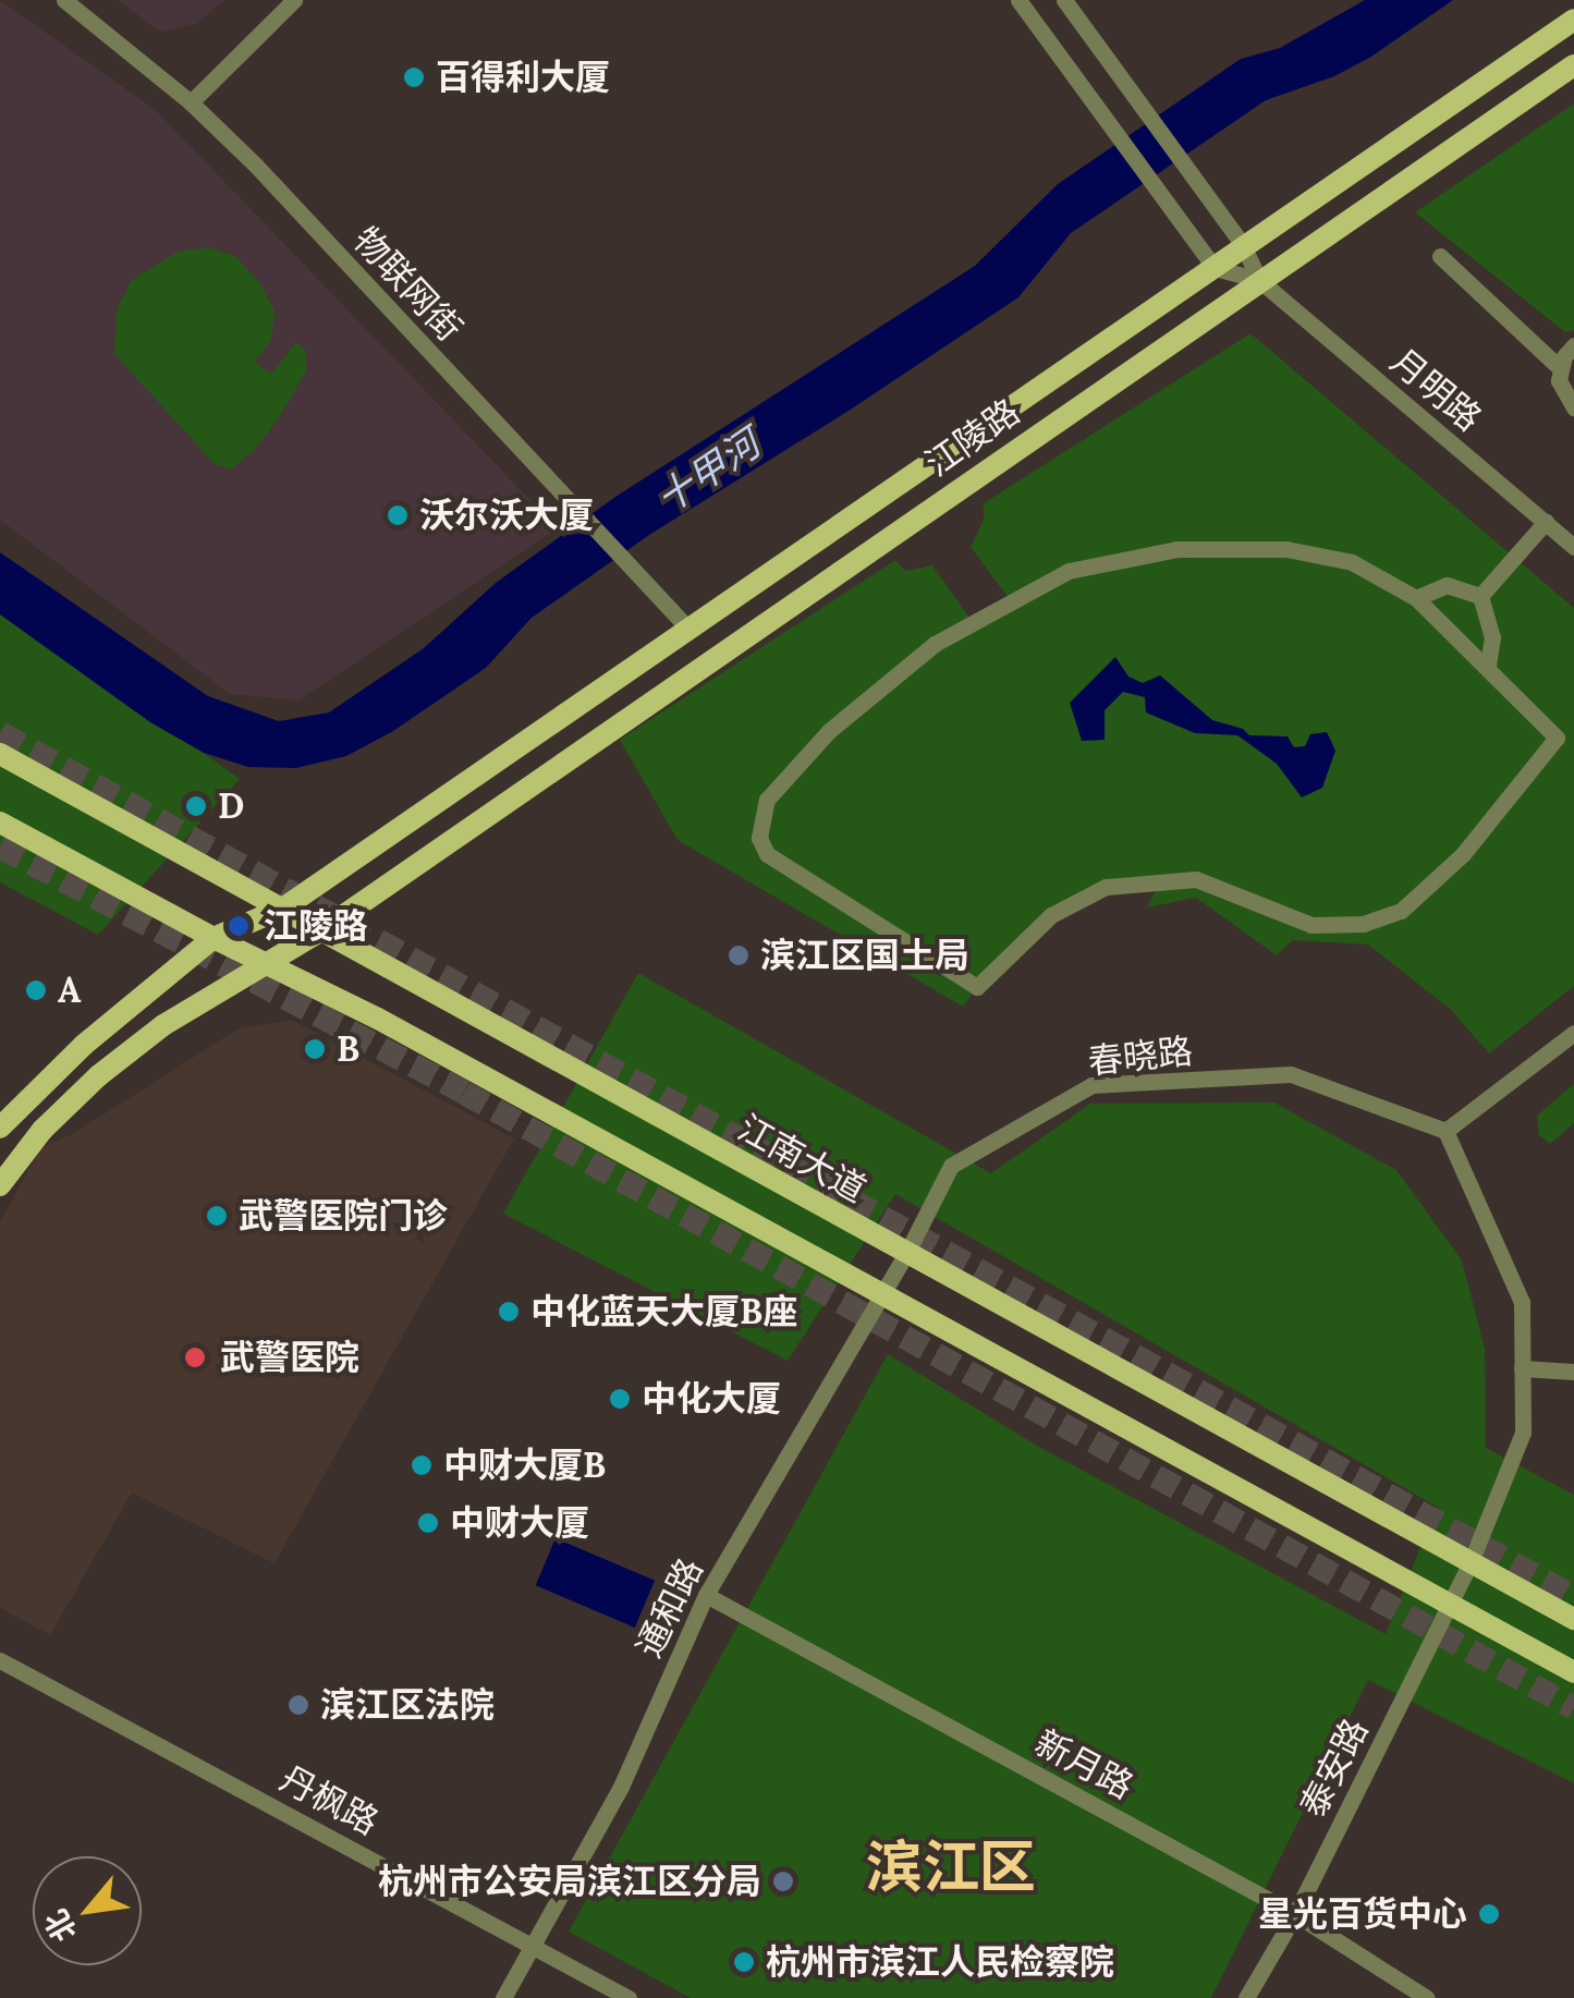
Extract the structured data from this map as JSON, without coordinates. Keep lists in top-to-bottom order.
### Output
{
  "streets": {
    "main road": ["江陵路", "江南大道"],
    "street": [
      "物联网街",
      "月明路",
      "春晓路",
      "通和路",
      "新月路",
      "泰安路",
      "丹枫路"
    ]
  },
  "crossings": [
    ["物联网街", "江陵路"],
    ["月明路", "江陵路"],
    ["江陵路", "江南大道"],
    ["春晓路", "江南大道"],
    ["春晓路", "通和路"],
    ["江南大道", "通和路"],
    ["江南大道", "泰安路"],
    ["通和路", "新月路"],
    ["通和路", "丹枫路"],
    ["新月路", "泰安路"]
  ],
  "districts": ["滨江区"],
  "water": ["十甲河"],
  "places": [
    "百得利大厦",
    "沃尔沃大厦",
    "D",
    "江陵路",
    "滨江区国土局",
    "A",
    "B",
    "武警医院门诊",
    "中化蓝天大厦B座",
    "武警医院",
    "中化大厦",
    "中财大厦B",
    "中财大厦",
    "滨江区法院",
    "杭州市公安局滨江区分局",
    "星光百货中心",
    "杭州市滨江人民检察院"
  ],
  "north": "bottom left"
}
